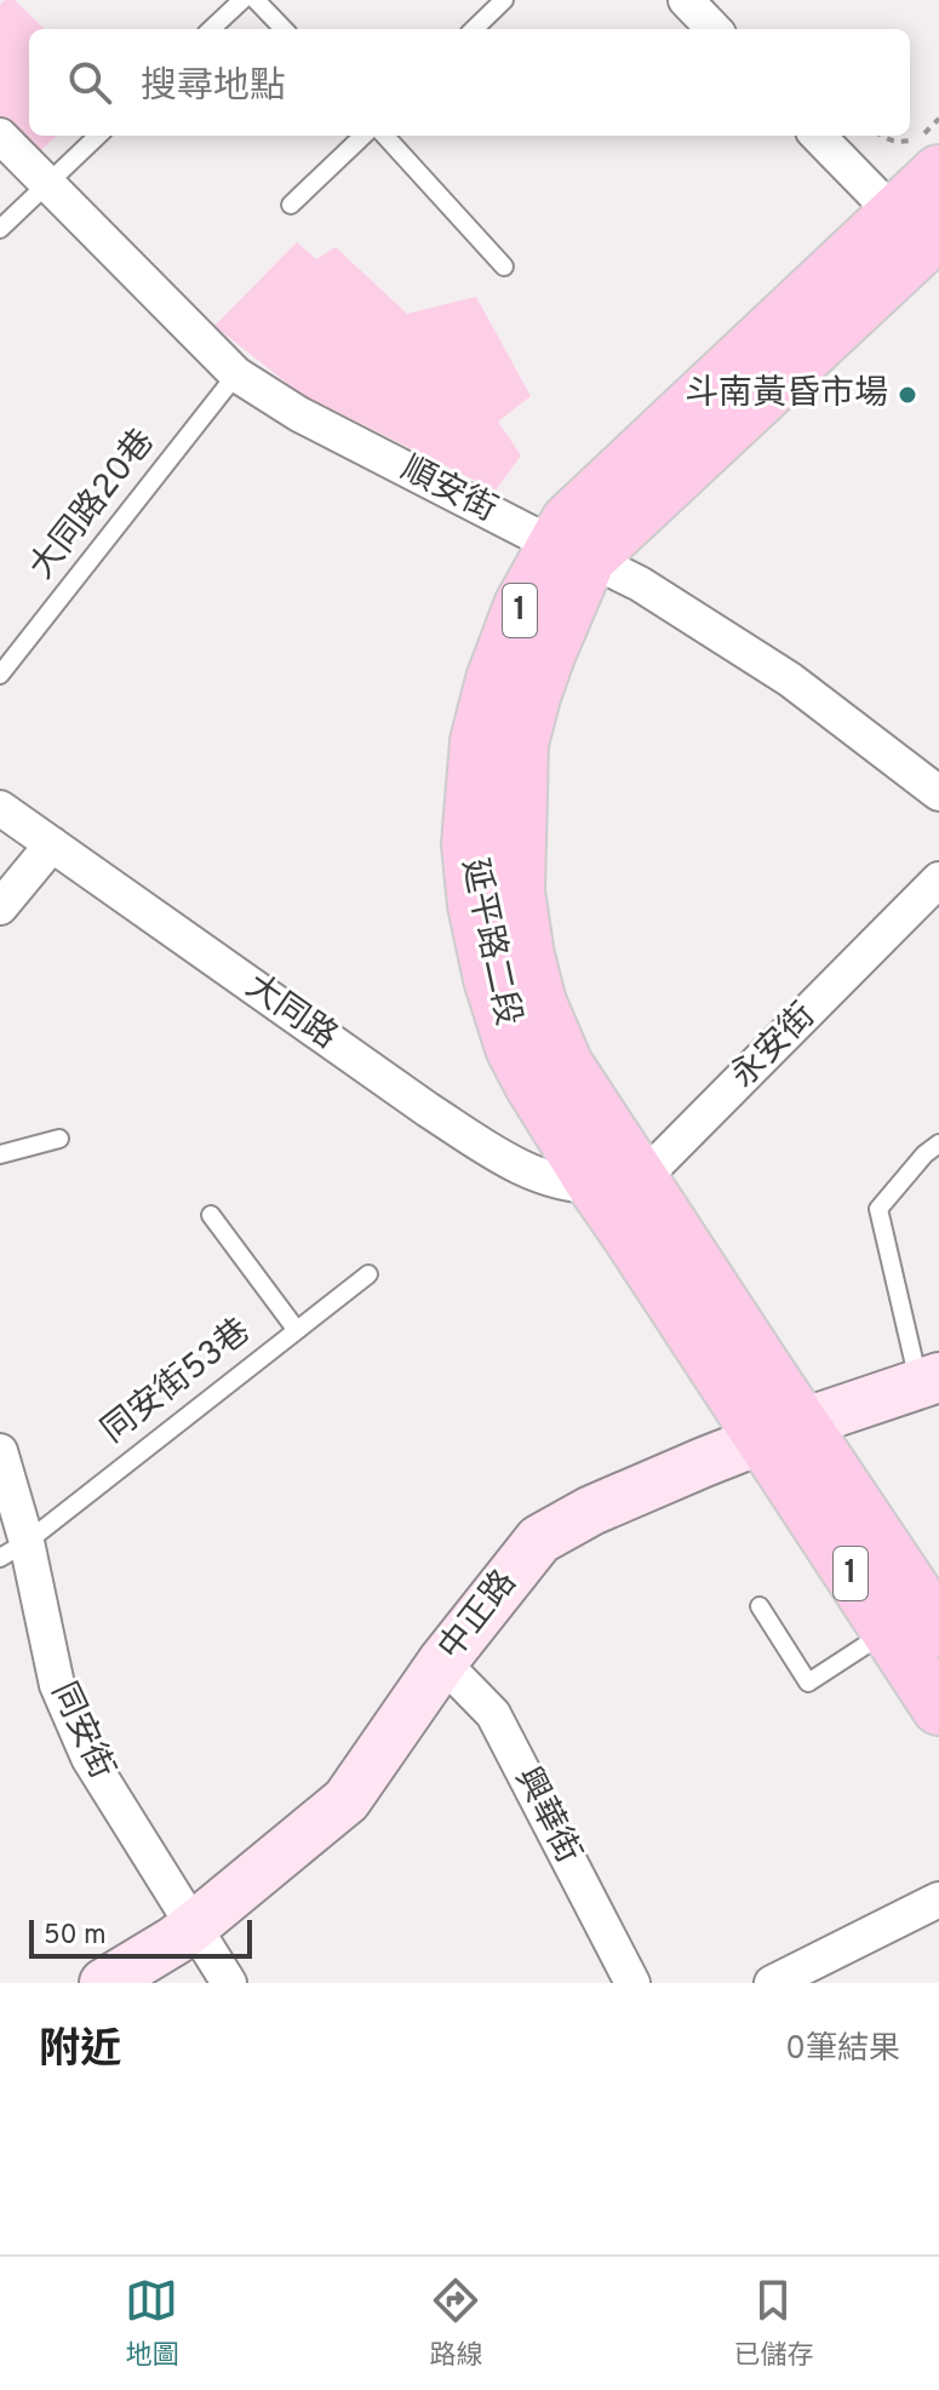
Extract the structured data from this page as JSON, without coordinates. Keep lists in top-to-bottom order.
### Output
{
  "streets": {
    "main road": ["1", "延平路二段", "中正路"],
    "street": [
      "順安街",
      "大同路",
      "永安街",
      "同安街",
      "興華街"
    ],
    "lane": ["大同路20巷", "同安街53巷"]
  },
  "crossings": [
    ["順安街", "大同路20巷"],
    ["順安街", "延平路二段"],
    ["延平路二段", "大同路"],
    ["延平路二段", "永安街"],
    ["延平路二段", "中正路"],
    ["大同路", "永安街"],
    ["同安街53巷", "同安街"],
    ["中正路", "同安街"],
    ["中正路", "興華街"]
  ],
  "places": ["斗南黃昏市場"],
  "scale_bar": "50 m",
  "page": {
    "search": "搜尋地點",
    "scale": "50 m",
    "heading": ["附近", "0筆結果"],
    "nav": ["地圖", "路線", "已儲存"]
  }
}
